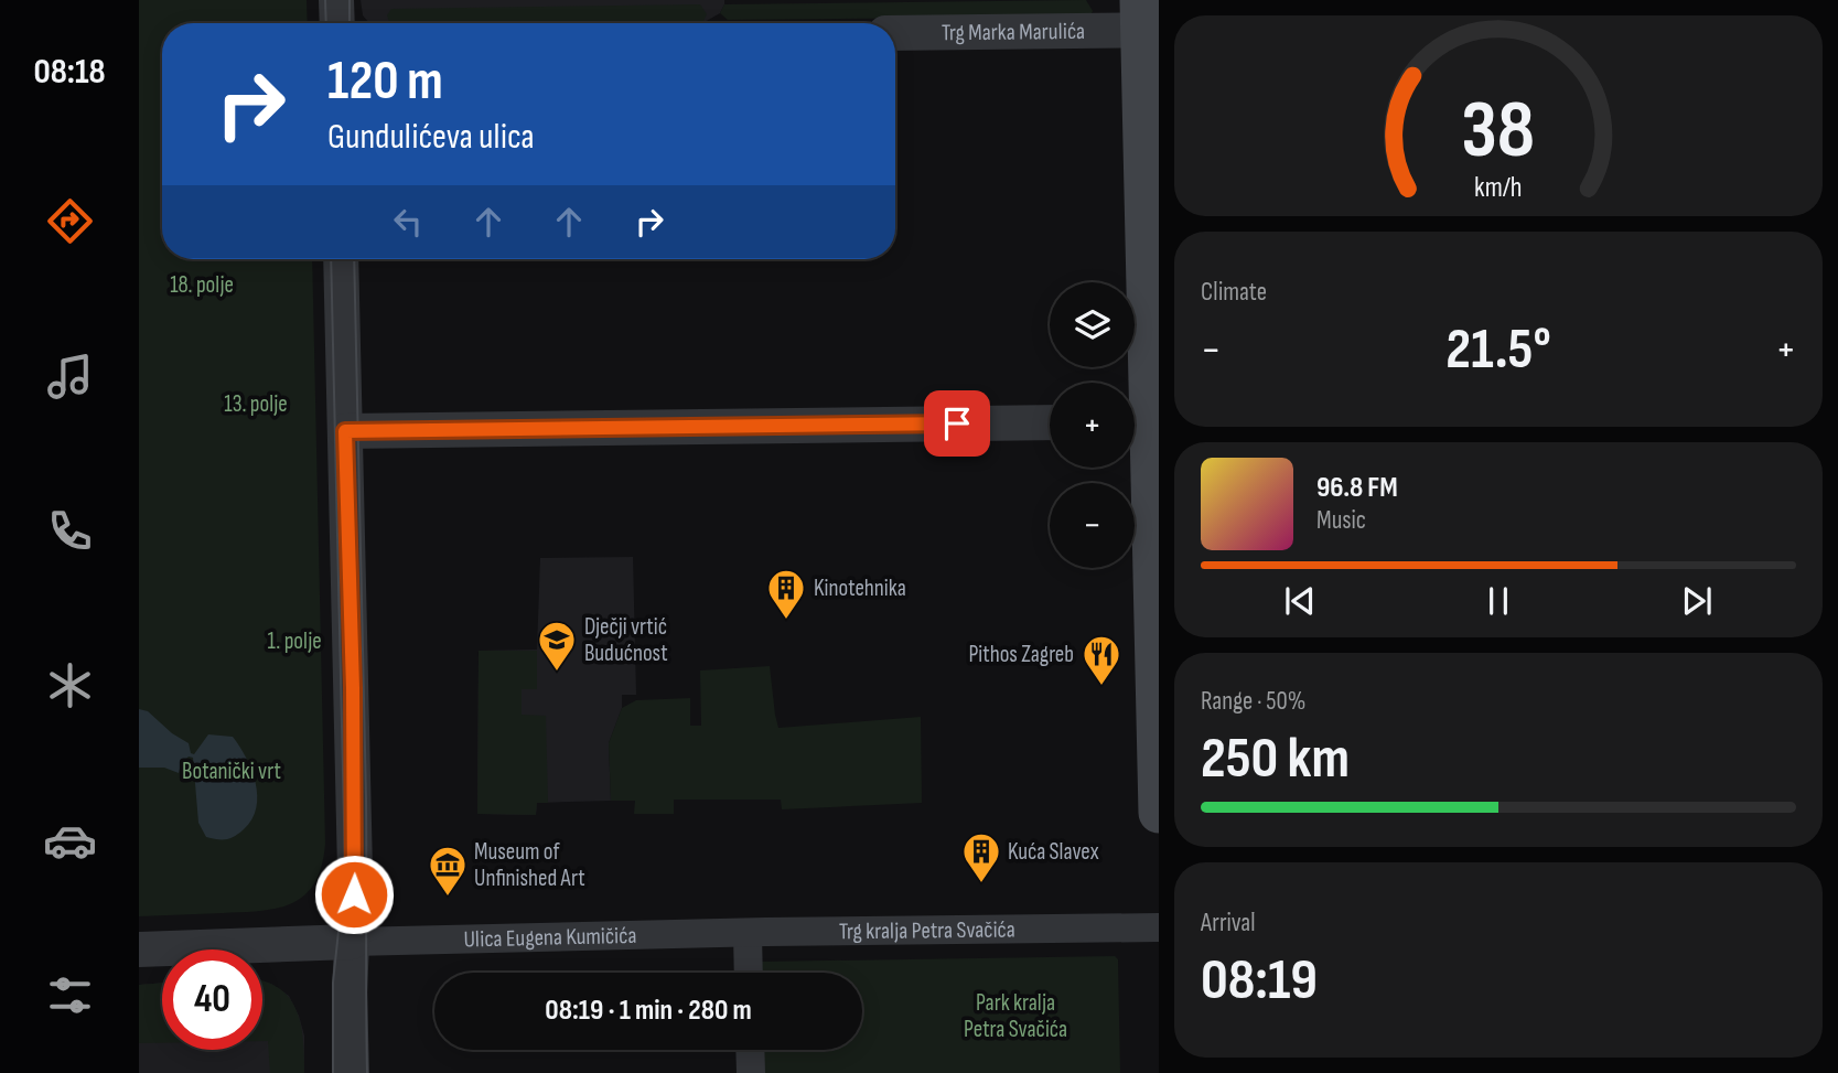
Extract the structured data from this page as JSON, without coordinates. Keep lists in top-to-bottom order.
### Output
{
  "streets": {
    "street": ["Trg Marka Marulića", "Trg kralja Petra Svačića", "Ulica Eugena Kumičića"]
  },
  "crossings": [
    ["Trg kralja Petra Svačića", "Ulica Eugena Kumičića"]
  ],
  "parks": [
    "18. polje",
    "13. polje",
    "1. polje",
    "Botanički vrt",
    "Park kralja Petra Svačića"
  ],
  "places": {
    "building": ["Kinotehnika", "Kuća Slavex"],
    "school or university": ["Dječji vrtić Budućnost"],
    "restaurant": ["Pithos Zagreb"],
    "museum": ["Museum of Unfinished Art"]
  },
  "page": {
    "tabs": "08:18",
    "turn": ["120 m", "Gundulićeva ulica"],
    "tile": [
      "Climate",
      ["Range · 50%", "250 km"],
      ["Arrival", "08:19"]
    ],
    "map_buttons": ["+", "−"],
    "heat": ["−", "21.5°", "+"],
    "song": ["96.8 FM", "Music"],
    "limit": "40",
    "trip": "08:19 · 1 min · 280 m",
    "gauge": ["38", "km/h"]
  }
}
